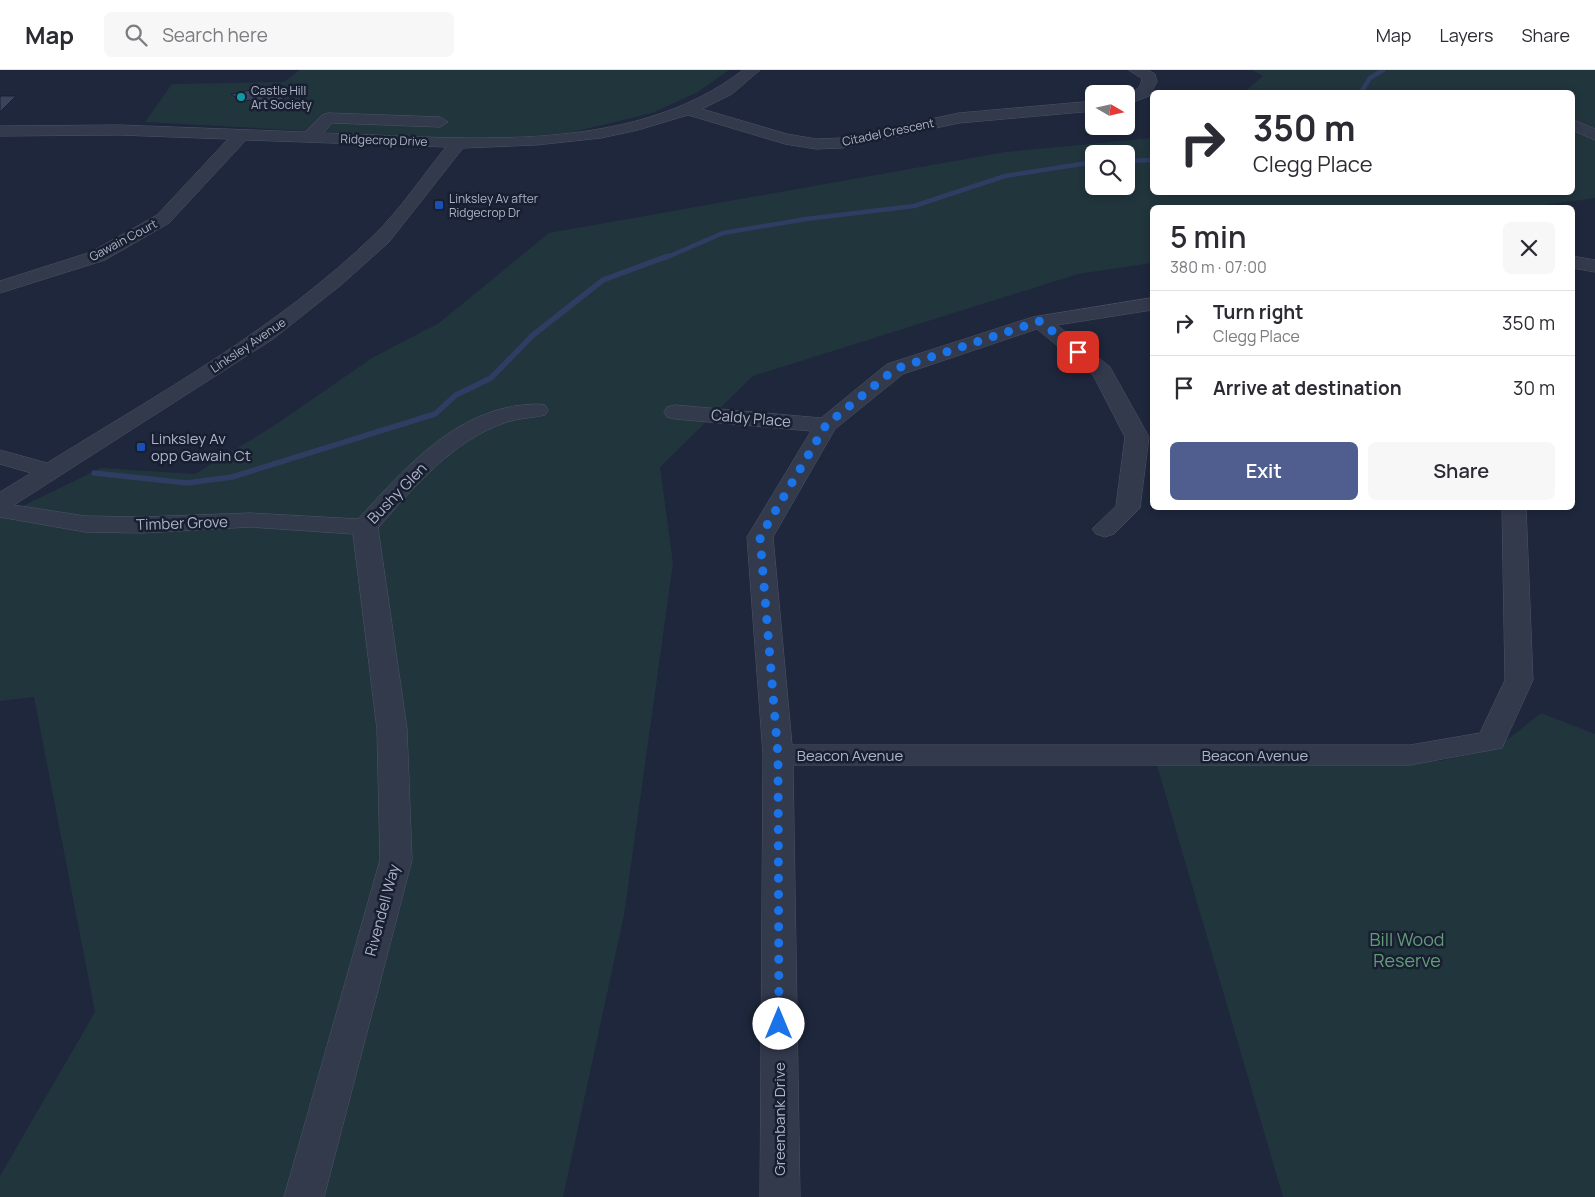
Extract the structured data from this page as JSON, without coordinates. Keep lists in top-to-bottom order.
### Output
{
  "streets": {
    "street": [
      "Citadel Crescent",
      "Ridgecrop Drive",
      "Gawain Court",
      "Linksley Avenue",
      "Caldy Place",
      "Bushy Glen",
      "Timber Grove",
      "Beacon Avenue",
      "Rivendell Way",
      "Greenbank Drive"
    ]
  },
  "crossings": [
    ["Citadel Crescent", "Ridgecrop Drive"],
    ["Ridgecrop Drive", "Gawain Court"],
    ["Ridgecrop Drive", "Linksley Avenue"],
    ["Caldy Place", "Greenbank Drive"],
    ["Bushy Glen", "Timber Grove"],
    ["Bushy Glen", "Rivendell Way"],
    ["Timber Grove", "Rivendell Way"],
    ["Beacon Avenue", "Greenbank Drive"]
  ],
  "parks": ["Bill Wood Reserve"],
  "places": {
    "other": ["Castle Hill Art Society"],
    "transit": ["Linksley Av after Ridgecrop Dr", "Linksley Av opp Gawain Ct"]
  },
  "north": "right",
  "page": {
    "header": "Map",
    "search": "Search here",
    "nav": ["Map", "Layers", "Share"],
    "turn": ["350 m", "Clegg Place"],
    "heading": ["5 min", "380 m · 07:00"],
    "list": [
      {
        "name": "Turn right",
        "note": "Clegg Place",
        "value": "350 m"
      },
      {
        "name": "Arrive at destination",
        "value": "30 m"
      }
    ],
    "buttons": ["Exit", "Share"]
  }
}
